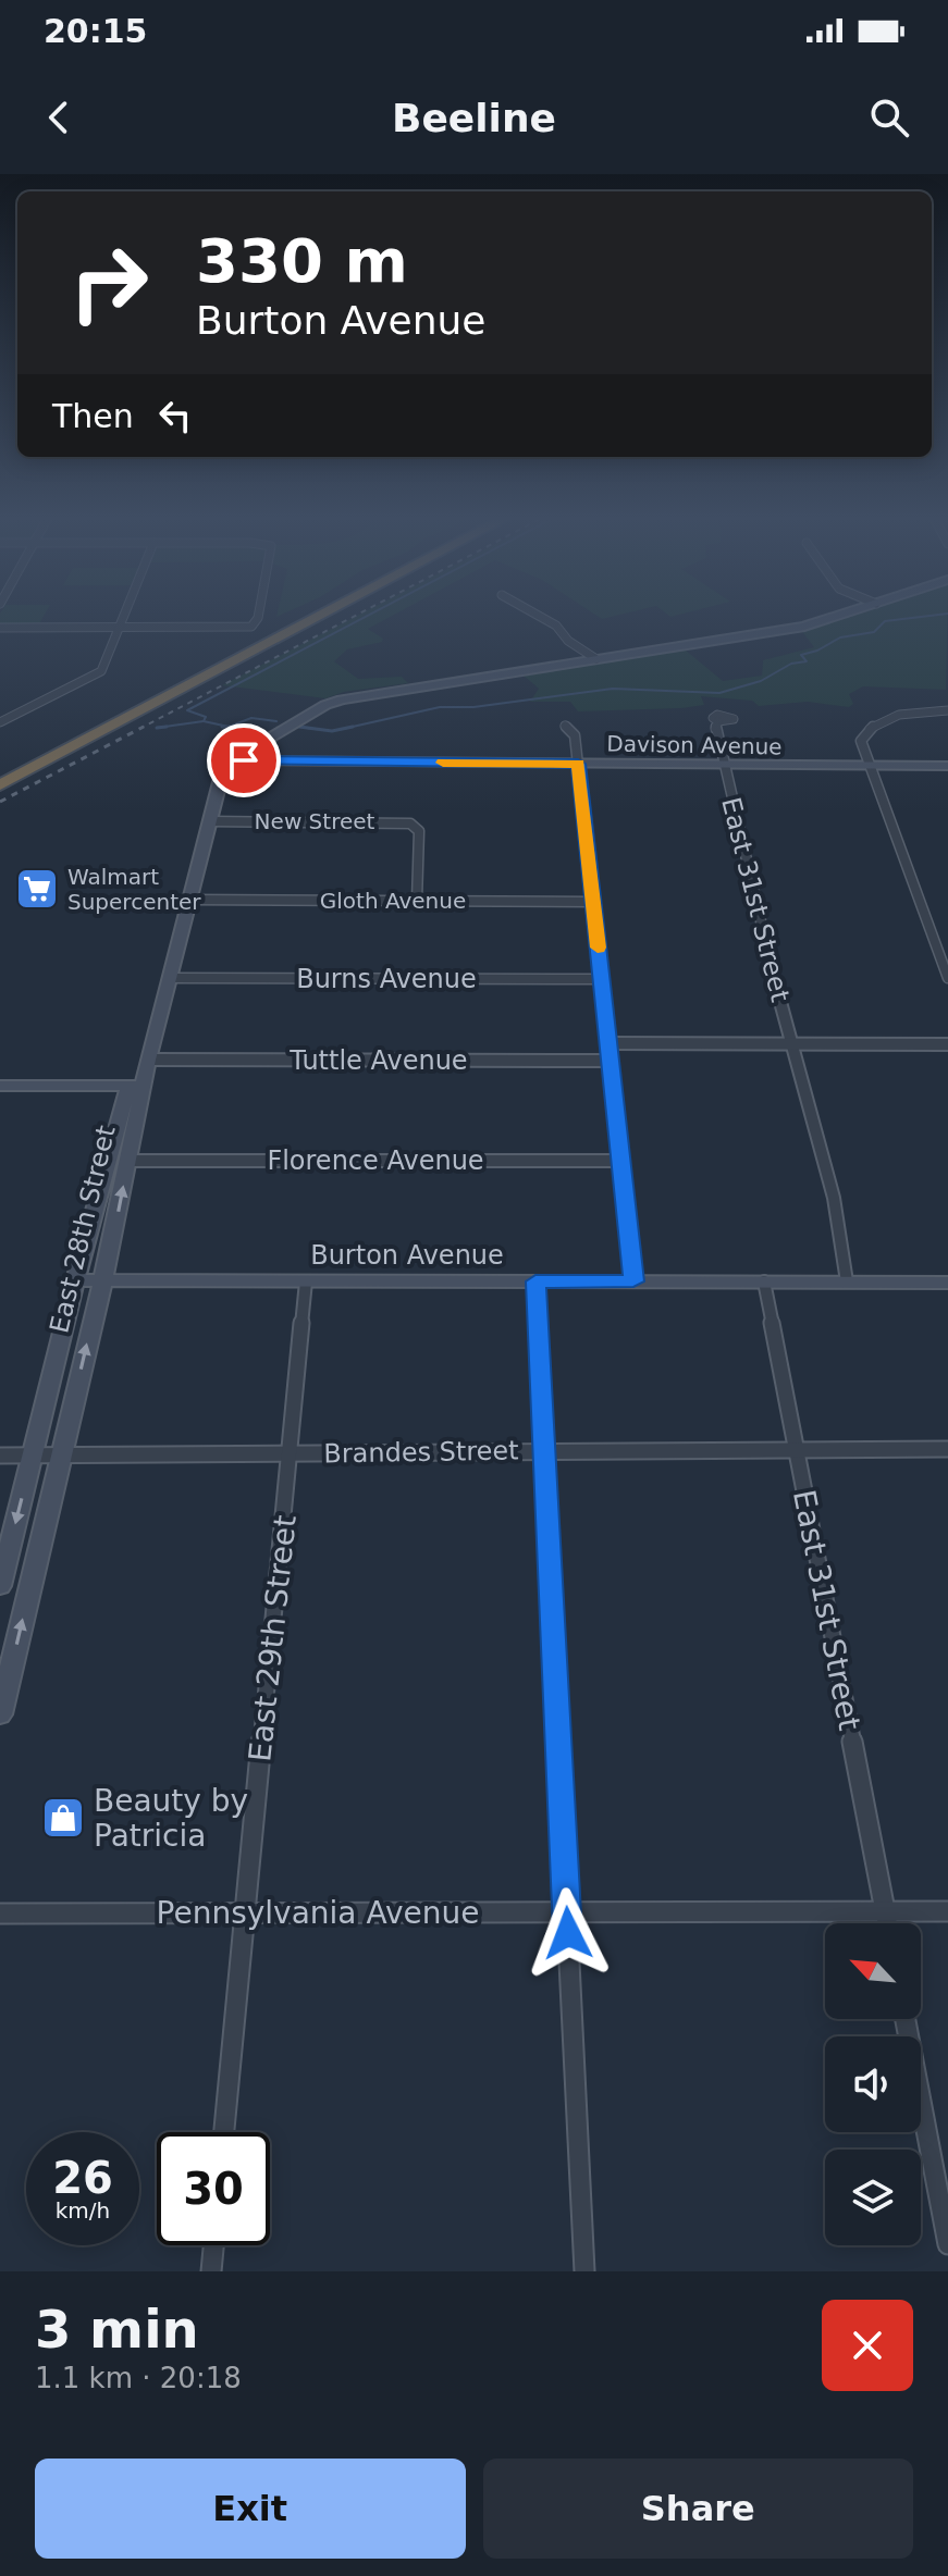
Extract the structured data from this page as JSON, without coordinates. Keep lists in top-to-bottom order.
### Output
{
  "streets": {
    "street": [
      "Davison Avenue",
      "New Street",
      "East 31st Street",
      "Gloth Avenue",
      "Burns Avenue",
      "Tuttle Avenue",
      "Florence Avenue",
      "East 28th Street",
      "Burton Avenue",
      "Brandes Street",
      "East 29th Street",
      "Pennsylvania Avenue"
    ]
  },
  "crossings": [
    ["Davison Avenue", "East 31st Street"],
    ["Davison Avenue", "East 28th Street"],
    ["New Street", "Gloth Avenue"],
    ["New Street", "East 28th Street"],
    ["East 31st Street", "Burton Avenue"],
    ["East 31st Street", "Brandes Street"],
    ["East 31st Street", "Pennsylvania Avenue"],
    ["Gloth Avenue", "East 28th Street"],
    ["Burns Avenue", "East 28th Street"],
    ["Tuttle Avenue", "East 28th Street"],
    ["Florence Avenue", "East 28th Street"],
    ["East 28th Street", "Burton Avenue"],
    ["East 28th Street", "Brandes Street"],
    ["Burton Avenue", "East 29th Street"],
    ["Brandes Street", "East 29th Street"],
    ["East 29th Street", "Pennsylvania Avenue"]
  ],
  "places": {
    "supermarket": ["Walmart Supercenter"],
    "shop": ["Beauty by Patricia"]
  },
  "north": "top left",
  "page": {
    "status": "20:15",
    "header": "Beeline",
    "turn": ["330 m", "Burton Avenue"],
    "then": "Then",
    "speed": "26 km/h",
    "limit": "30",
    "heading": ["3 min", "1.1 km · 20:18"],
    "buttons": ["Exit", "Share"]
  }
}
